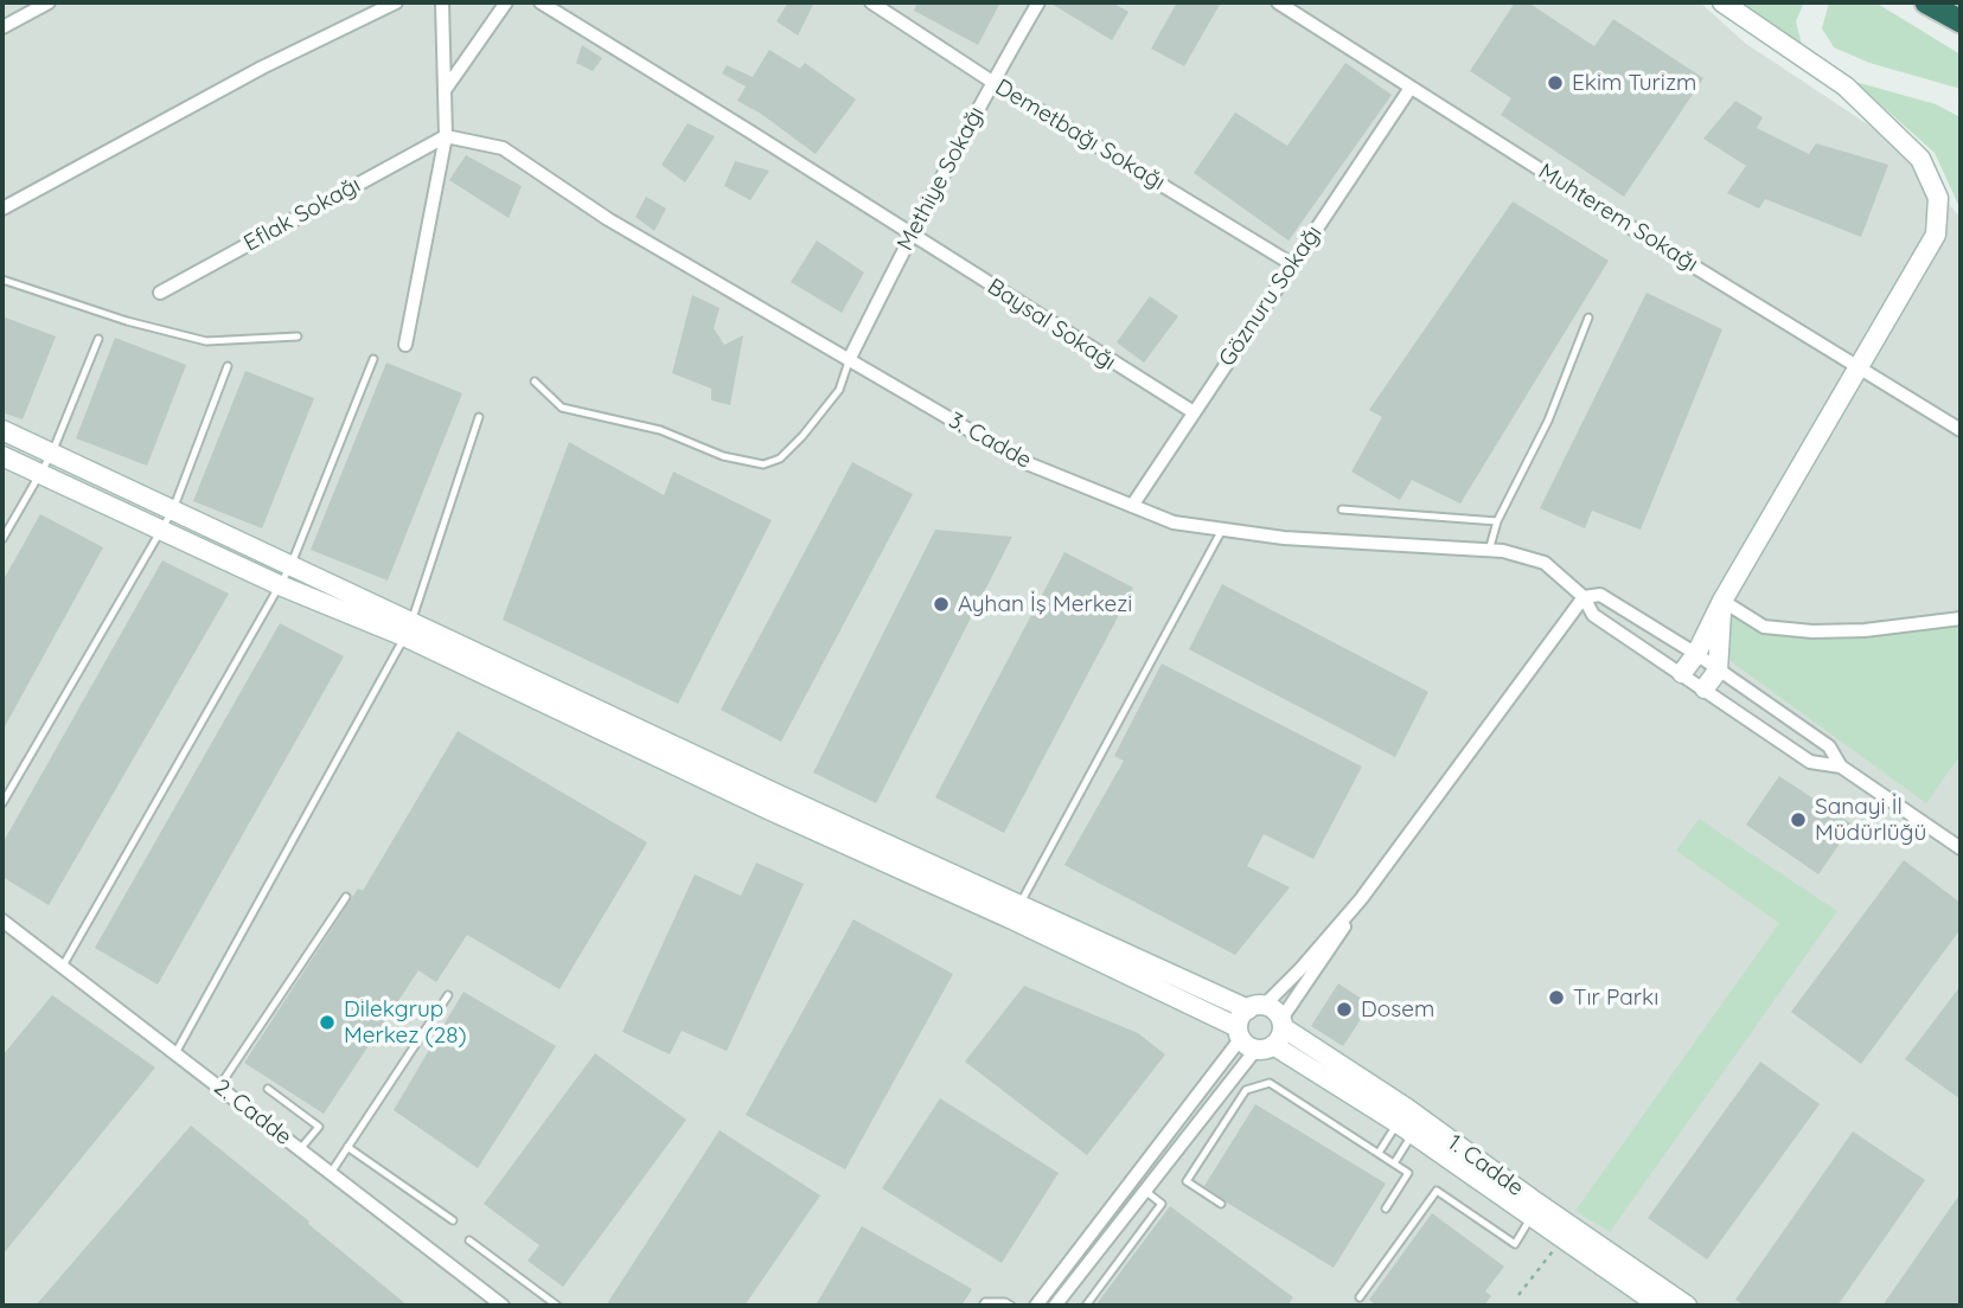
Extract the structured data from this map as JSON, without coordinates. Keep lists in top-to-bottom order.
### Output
{
  "streets": {
    "street": [
      "Demetbağı Sokağı",
      "Methiye Sokağı",
      "Eflak Sokağı",
      "Muhterem Sokağı",
      "Göznuru Sokağı",
      "Baysal Sokağı",
      "3. Cadde",
      "2. Cadde",
      "1. Cadde"
    ]
  },
  "crossings": [
    ["Demetbağı Sokağı", "Methiye Sokağı"],
    ["Demetbağı Sokağı", "Göznuru Sokağı"],
    ["Methiye Sokağı", "Baysal Sokağı"],
    ["Methiye Sokağı", "3. Cadde"],
    ["Eflak Sokağı", "3. Cadde"],
    ["Muhterem Sokağı", "Göznuru Sokağı"],
    ["Göznuru Sokağı", "Baysal Sokağı"],
    ["Göznuru Sokağı", "3. Cadde"]
  ],
  "places": [
    "Ekim Turizm",
    "Ayhan İş Merkezi",
    "Sanayi İl Müdürlüğü",
    "Tır Parkı",
    "Dosem",
    "Dilekgrup Merkez (28)"
  ]
}
